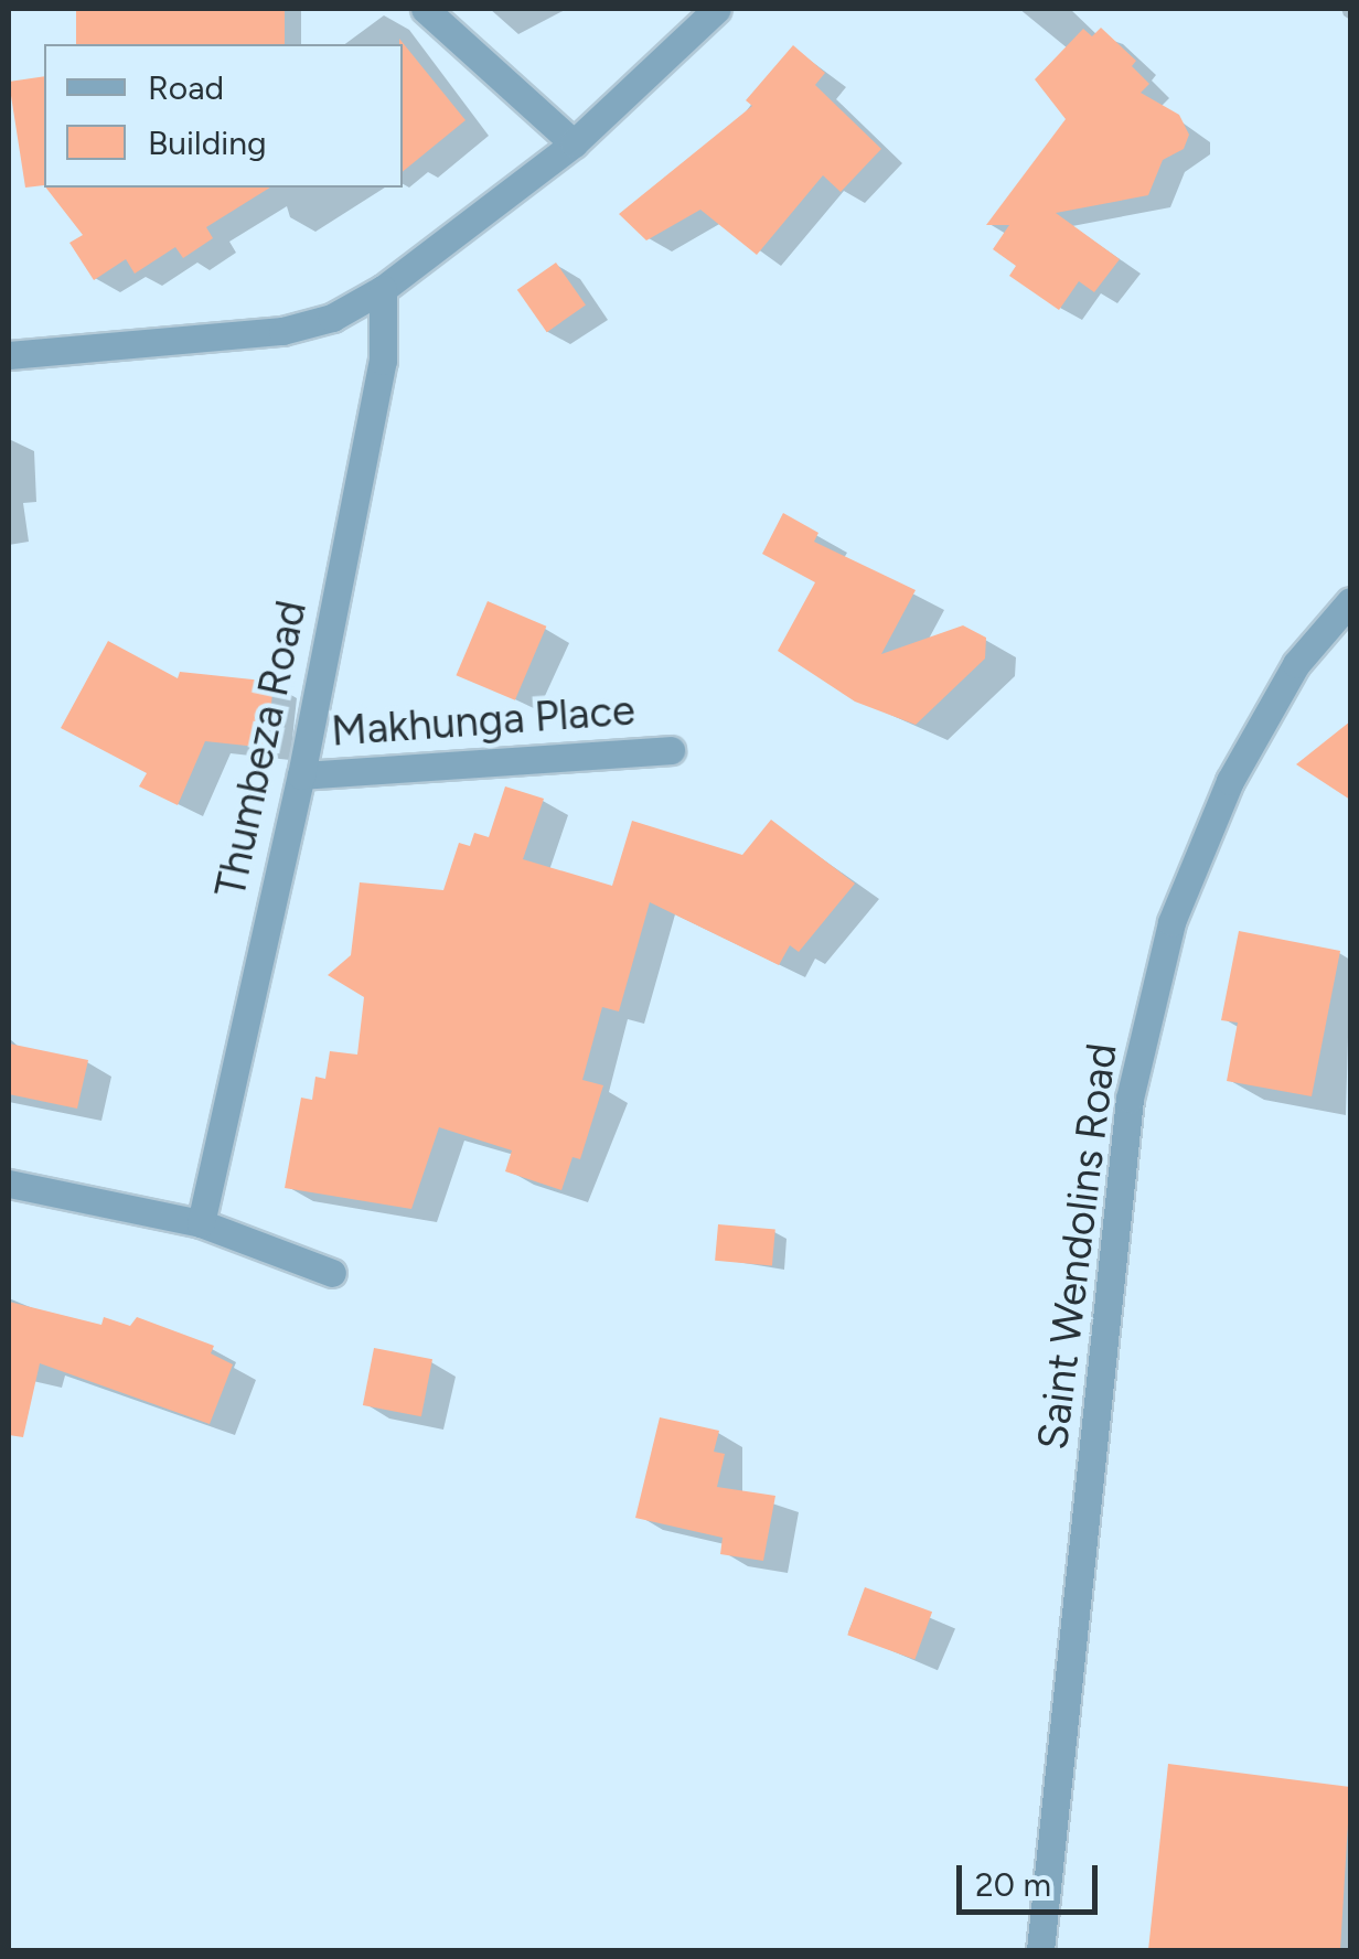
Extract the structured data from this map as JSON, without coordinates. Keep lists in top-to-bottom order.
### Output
{
  "streets": {
    "street": ["Makhunga Place", "Thumbeza Road", "Saint Wendolins Road"]
  },
  "crossings": [
    ["Makhunga Place", "Thumbeza Road"]
  ],
  "legend": ["Road", "Building"],
  "scale_bar": "20 m"
}
